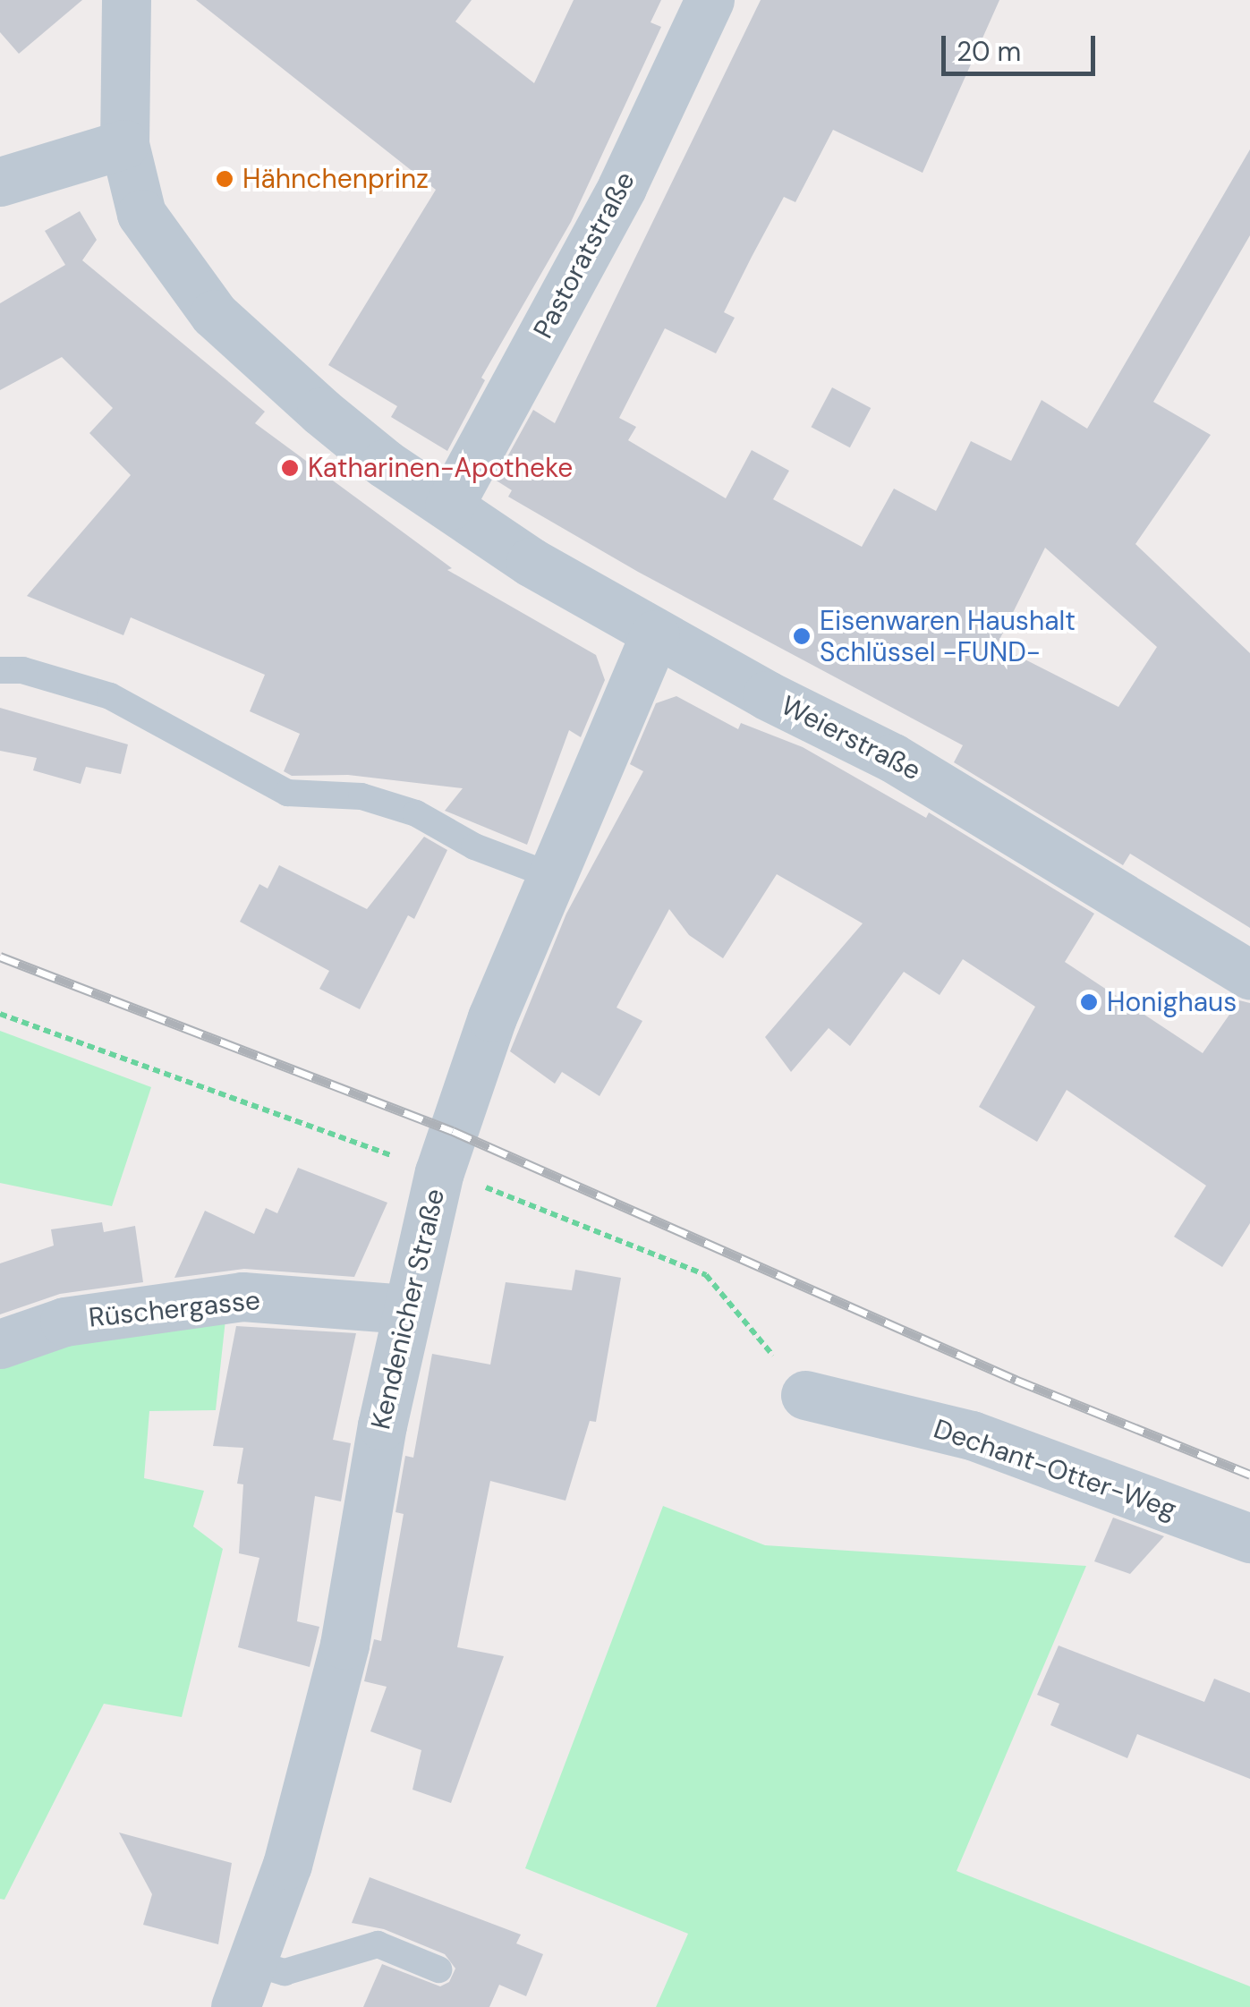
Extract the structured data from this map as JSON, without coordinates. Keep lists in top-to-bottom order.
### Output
{
  "streets": {
    "street": [
      "Pastoratstraße",
      "Weierstraße",
      "Rüschergasse",
      "Kendenicher Straße",
      "Dechant-Otter-Weg"
    ]
  },
  "crossings": [
    ["Pastoratstraße", "Weierstraße"],
    ["Weierstraße", "Kendenicher Straße"],
    ["Rüschergasse", "Kendenicher Straße"]
  ],
  "places": [
    "Hähnchenprinz",
    "Katharinen-Apotheke",
    "Eisenwaren Haushalt Schlüssel -FUND-",
    "Honighaus"
  ],
  "scale_bar": "20 m"
}
